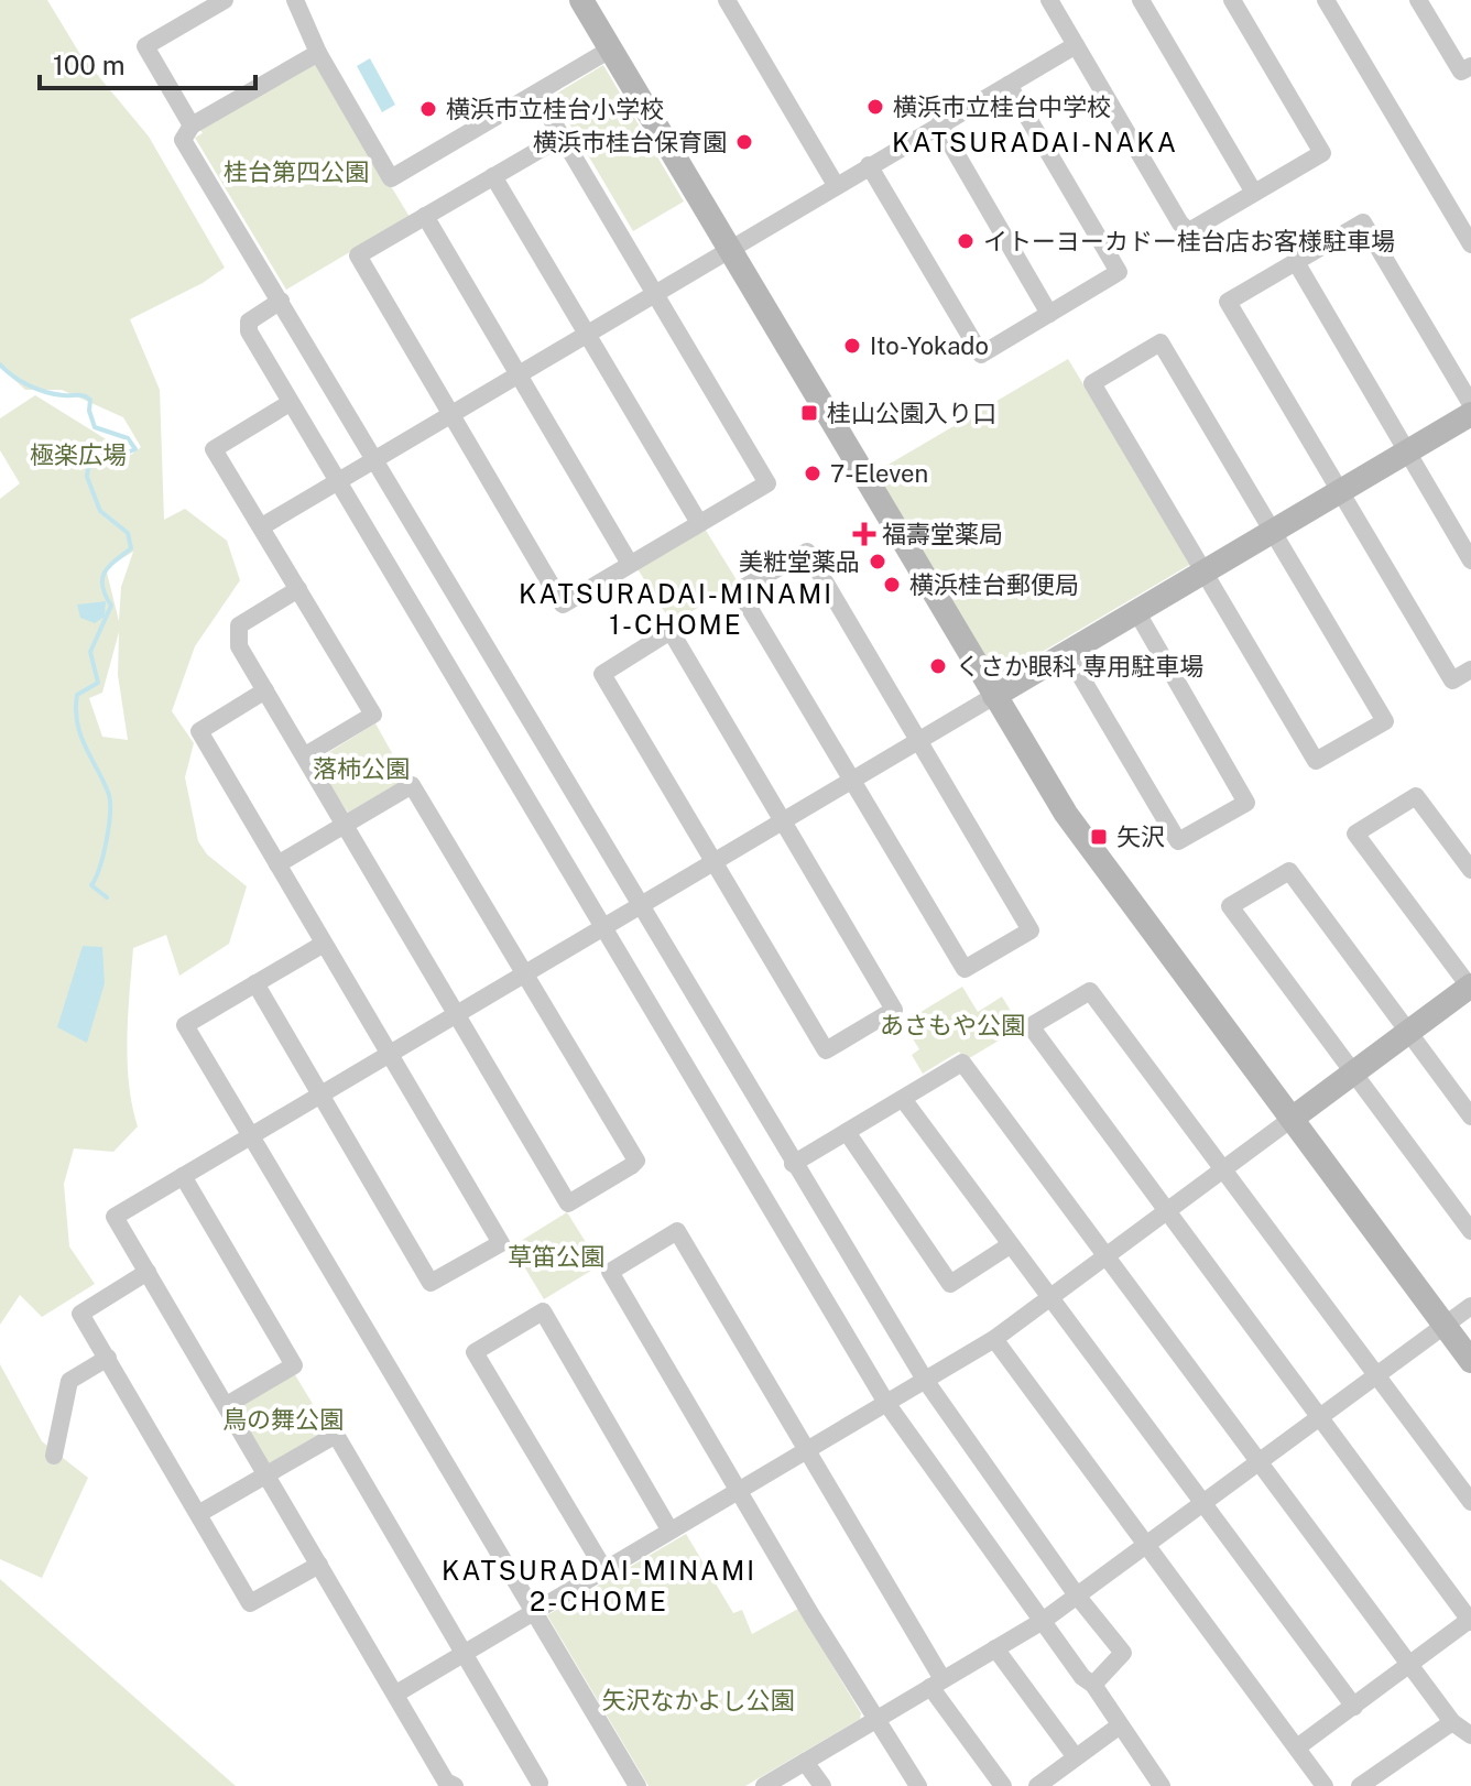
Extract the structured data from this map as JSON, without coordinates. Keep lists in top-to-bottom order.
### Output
{
  "districts": ["KATSURADAI-NAKA", "KATSURADAI-MINAMI 1-CHOME", "KATSURADAI-MINAMI 2-CHOME"],
  "parks": [
    "桂台第四公園",
    "極楽広場",
    "落柿公園",
    "あさもや公園",
    "草笛公園",
    "鳥の舞公園",
    "矢沢なかよし公園"
  ],
  "places": {
    "other": [
      "横浜市立桂台中学校",
      "横浜市立桂台小学校",
      "横浜市桂台保育園",
      "イトーヨーカドー桂台店お客様駐車場",
      "Ito-Yokado",
      "7-Eleven",
      "美粧堂薬品",
      "横浜桂台郵便局",
      "くさか眼科 専用駐車場"
    ],
    "transit": ["桂山公園入り口", "矢沢"],
    "health": ["福壽堂薬局"]
  },
  "scale_bar": "100 m"
}
